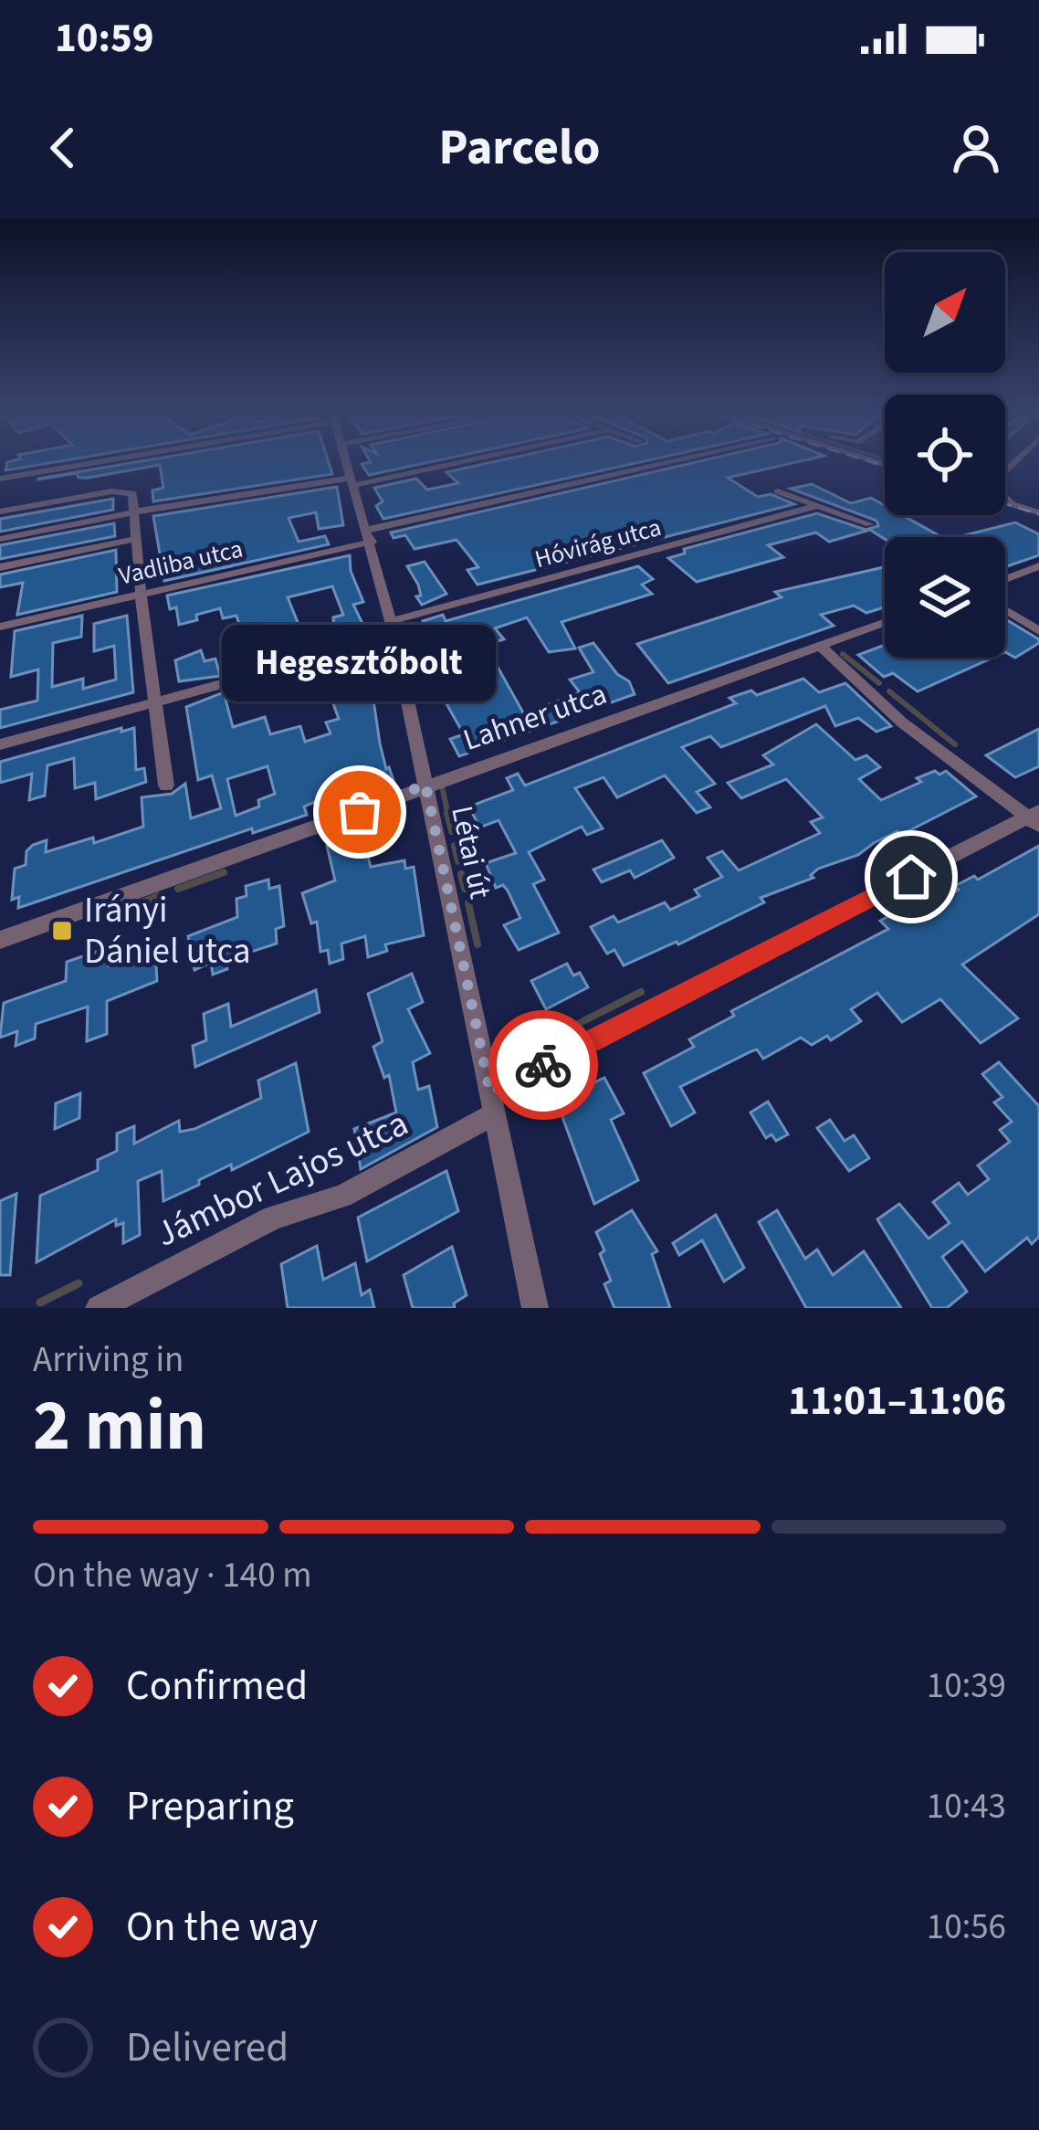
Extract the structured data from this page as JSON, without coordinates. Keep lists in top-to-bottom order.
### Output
{
  "streets": {
    "street": [
      "Hóvirág utca",
      "Vadliba utca",
      "Lahner utca",
      "Létai út",
      "Jámbor Lajos utca"
    ]
  },
  "crossings": [
    ["Hóvirág utca", "Létai út"],
    ["Vadliba utca", "Létai út"],
    ["Lahner utca", "Létai út"],
    ["Létai út", "Jámbor Lajos utca"]
  ],
  "places": {
    "other": ["Hegesztőbolt"],
    "transit": ["Irányi Dániel utca"]
  },
  "north": "top right",
  "page": {
    "status": "10:59",
    "header": "Parcelo",
    "bubble": "Hegesztőbolt",
    "heading": ["2 min", "Arriving in", "11:01–11:06"],
    "bar": "On the way · 140 m",
    "list": [
      ["Confirmed", "10:39"],
      ["Preparing", "10:43"],
      ["On the way", "10:56"],
      "Delivered"
    ]
  }
}
